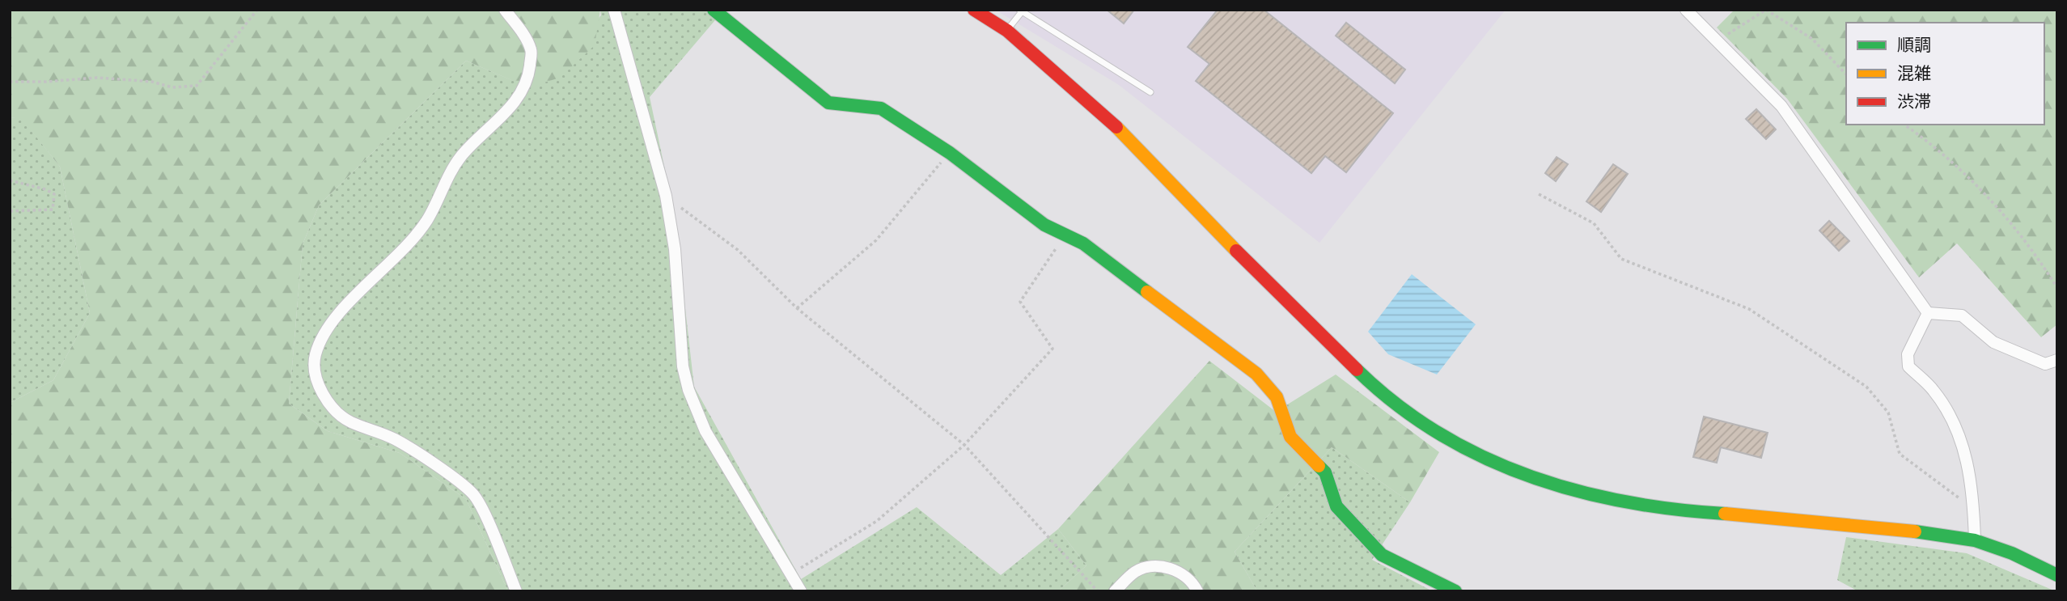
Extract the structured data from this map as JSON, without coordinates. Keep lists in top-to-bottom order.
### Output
{
  "legend": ["順調", "混雑", "渋滞"]
}
